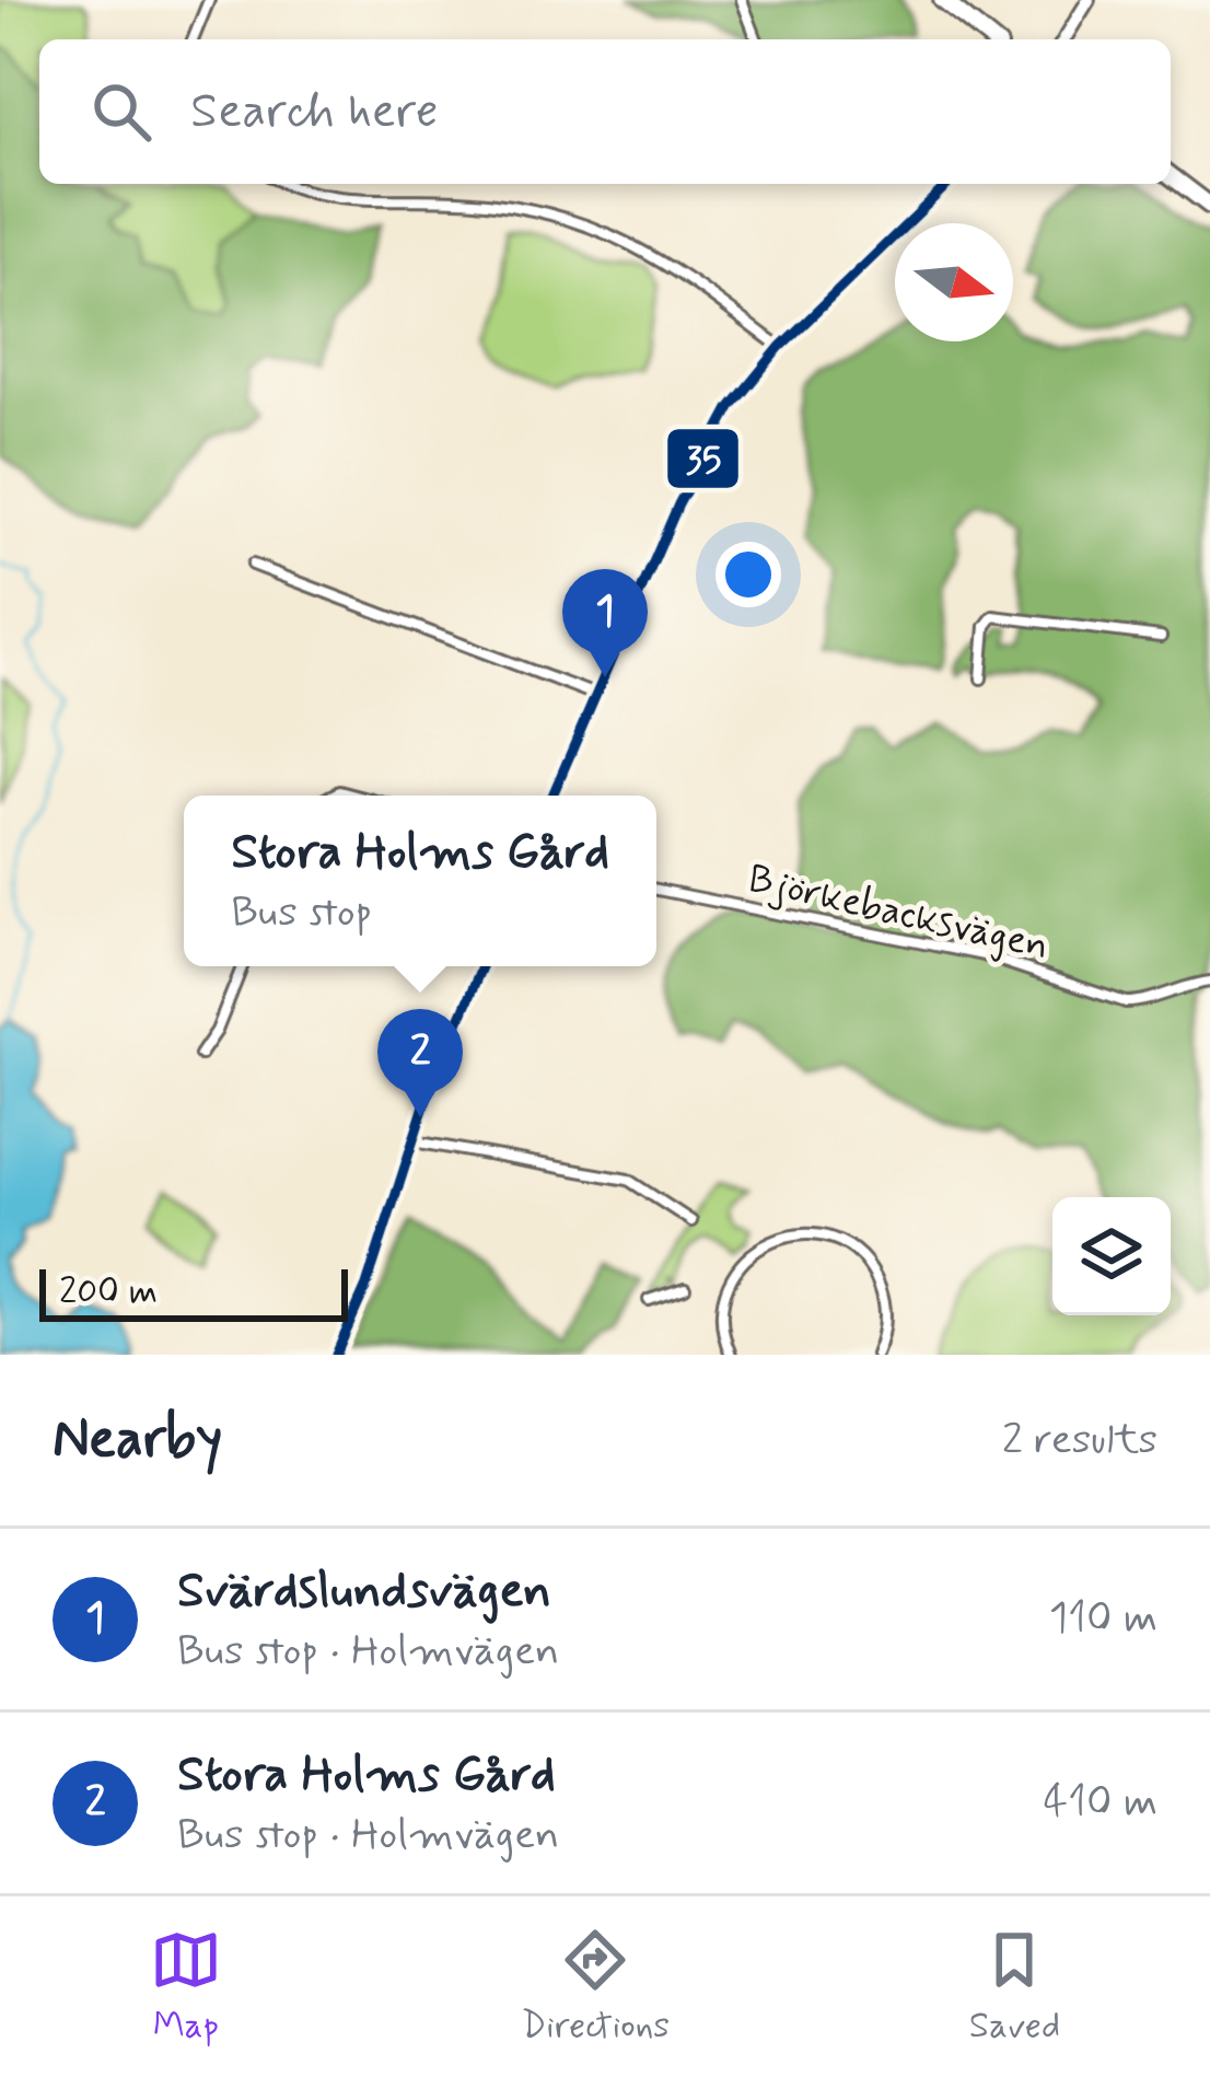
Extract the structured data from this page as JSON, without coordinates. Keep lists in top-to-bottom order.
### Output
{
  "streets": {
    "street": ["Björkebacksvägen"]
  },
  "lines": ["transit line 35"],
  "scale_bar": "200 m",
  "north": "right",
  "page": {
    "search": "Search here",
    "pins": ["1", "2"],
    "popup": ["Stora Holms Gård", "Bus stop"],
    "scale": "200 m",
    "heading": ["Nearby", "2 results"],
    "list": [
      {
        "mark": "1",
        "name": "Svärdslundsvägen",
        "note": "Bus stop · Holmvägen",
        "value": "110 m"
      },
      {
        "mark": "2",
        "name": "Stora Holms Gård",
        "note": "Bus stop · Holmvägen",
        "value": "410 m"
      }
    ],
    "nav": ["Map", "Directions", "Saved"]
  }
}
